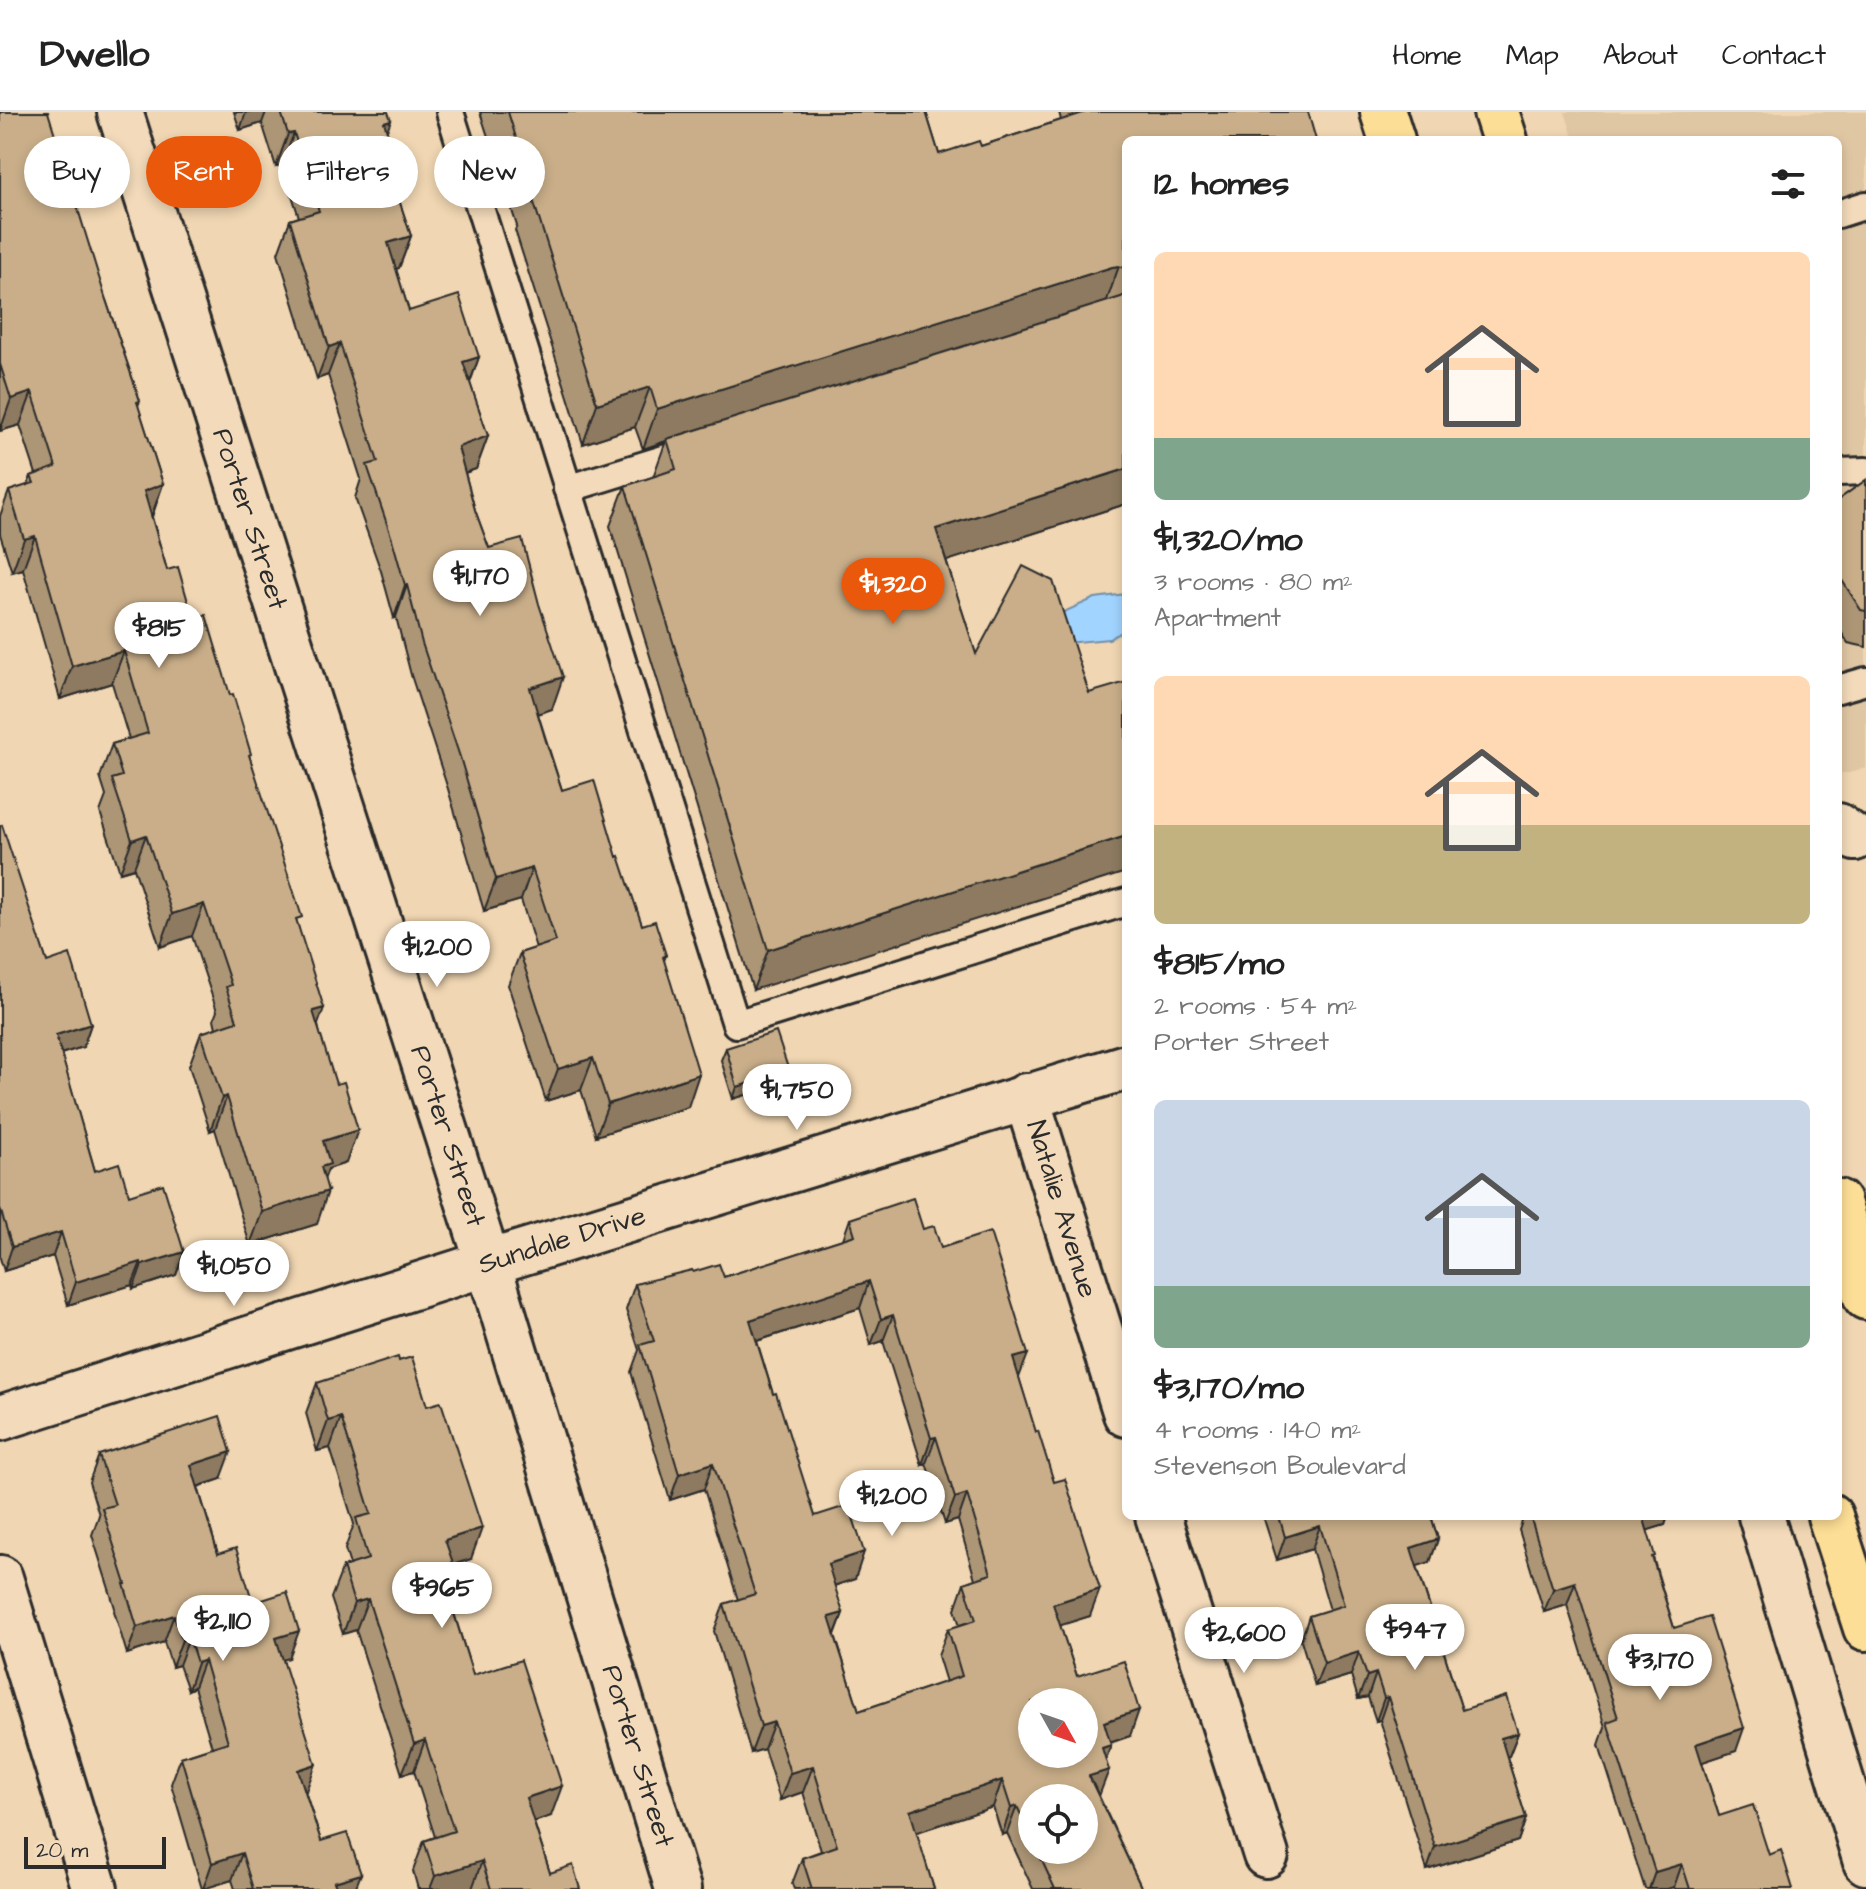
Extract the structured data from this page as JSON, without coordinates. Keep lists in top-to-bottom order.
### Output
{
  "streets": {
    "street": ["Porter Street", "Natalie Avenue", "Sundale Drive"]
  },
  "crossings": [
    ["Porter Street", "Sundale Drive"],
    ["Natalie Avenue", "Sundale Drive"]
  ],
  "scale_bar": "20 m",
  "north": "bottom right",
  "page": {
    "header": "Dwello",
    "nav": [
      "Home",
      "Map",
      "About",
      "Contact"
    ],
    "chip": [
      "Buy",
      "Rent",
      "Filters",
      "New"
    ],
    "heading": "12 homes",
    "list": [
      {
        "name": "$1,320/mo",
        "note": "3 rooms · 80 m² · Apartment"
      },
      {
        "name": "$815/mo",
        "note": "2 rooms · 54 m² · Porter Street"
      },
      {
        "name": "$3,170/mo",
        "note": "4 rooms · 140 m² · Stevenson Boulevard"
      }
    ],
    "price": [
      "$1,170",
      "$1,320",
      "$815",
      "$1,200",
      "$1,750",
      "$1,050",
      "$1,200",
      "$965",
      "$2,110",
      "$947",
      "$2,600",
      "$3,170"
    ],
    "scale": "20 m"
  }
}
